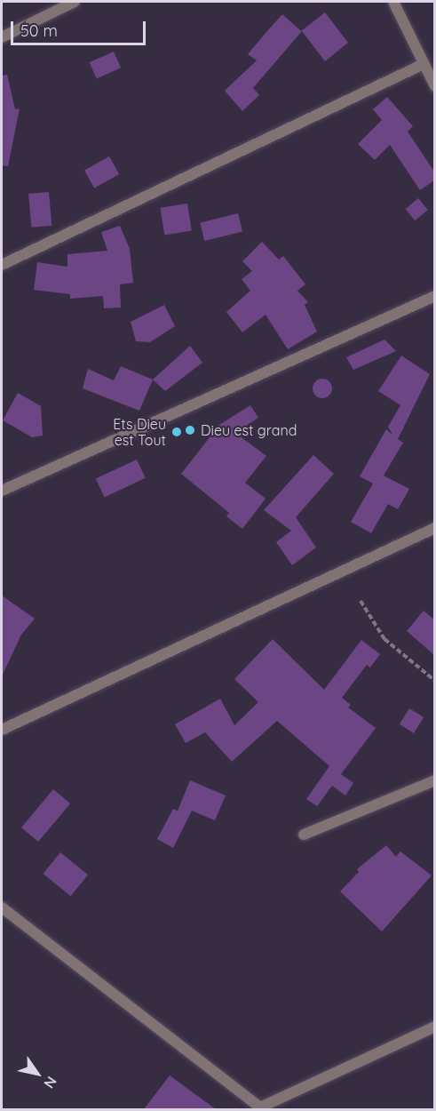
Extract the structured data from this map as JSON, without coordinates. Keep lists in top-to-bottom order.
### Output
{
  "places": ["Dieu est grand", "Ets Dieu est Tout"],
  "scale_bar": "50 m",
  "north": "bottom right"
}
